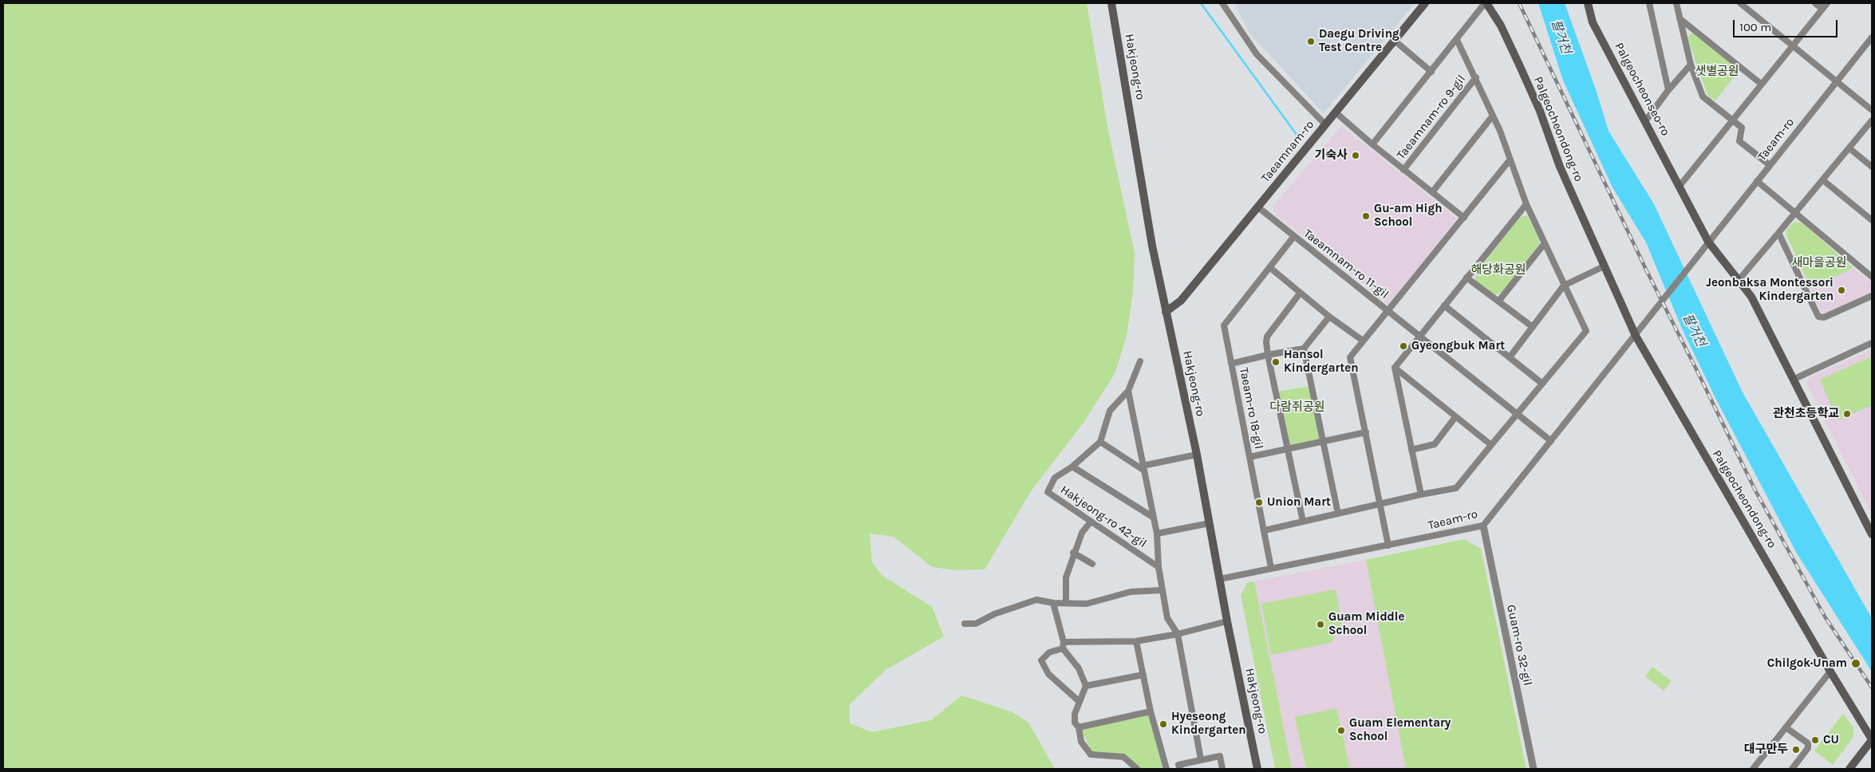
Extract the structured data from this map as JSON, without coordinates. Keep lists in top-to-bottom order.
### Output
{
  "streets": {
    "main road": [
      "Hakjeong-ro",
      "Palgeocheonseo-ro",
      "Palgeocheondong-ro",
      "Taeamnam-ro"
    ],
    "street": [
      "Taeamnam-ro 9-gil",
      "Taeam-ro",
      "Taeamnam-ro 11-gil",
      "Taeam-ro 18-gil",
      "Hakjeong-ro 42-gil",
      "Guam-ro 32-gil"
    ]
  },
  "crossings": [
    ["Hakjeong-ro", "Taeam-ro"],
    ["Hakjeong-ro", "Taeamnam-ro"],
    ["Palgeocheonseo-ro", "Taeam-ro"],
    ["Taeamnam-ro 9-gil", "Taeamnam-ro"],
    ["Palgeocheondong-ro", "Taeam-ro"],
    ["Taeam-ro", "Taeamnam-ro 11-gil"],
    ["Taeam-ro", "Taeam-ro 18-gil"],
    ["Taeam-ro", "Guam-ro 32-gil"],
    ["Taeamnam-ro", "Taeamnam-ro 11-gil"],
    ["Taeamnam-ro 11-gil", "Taeam-ro 18-gil"]
  ],
  "water": ["팔거천"],
  "parks": [
    "샛별공원",
    "새마을공원",
    "해당화공원",
    "다람쥐공원"
  ],
  "places": [
    "Daegu Driving Test Centre",
    "기숙사",
    "Gu-am High School",
    "Jeonbaksa Montessori Kindergarten",
    "Gyeongbuk Mart",
    "Hansol Kindergarten",
    "관천초등학교",
    "Union Mart",
    "Guam Middle School",
    "Chilgok·Unam",
    "Hyeseong Kindergarten",
    "Guam Elementary School",
    "CU",
    "대구만두"
  ],
  "scale_bar": "100 m"
}
